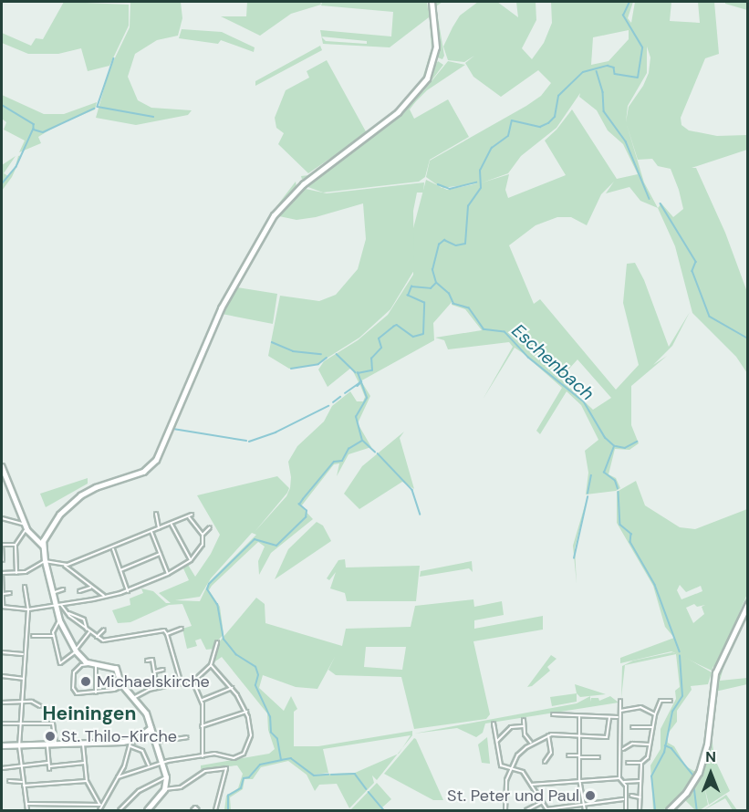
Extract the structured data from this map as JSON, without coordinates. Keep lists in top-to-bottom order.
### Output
{
  "districts": ["Heiningen"],
  "water": ["Eschenbach"],
  "places": ["Michaelskirche", "St. Thilo-Kirche", "St. Peter und Paul"],
  "north": "top"
}
